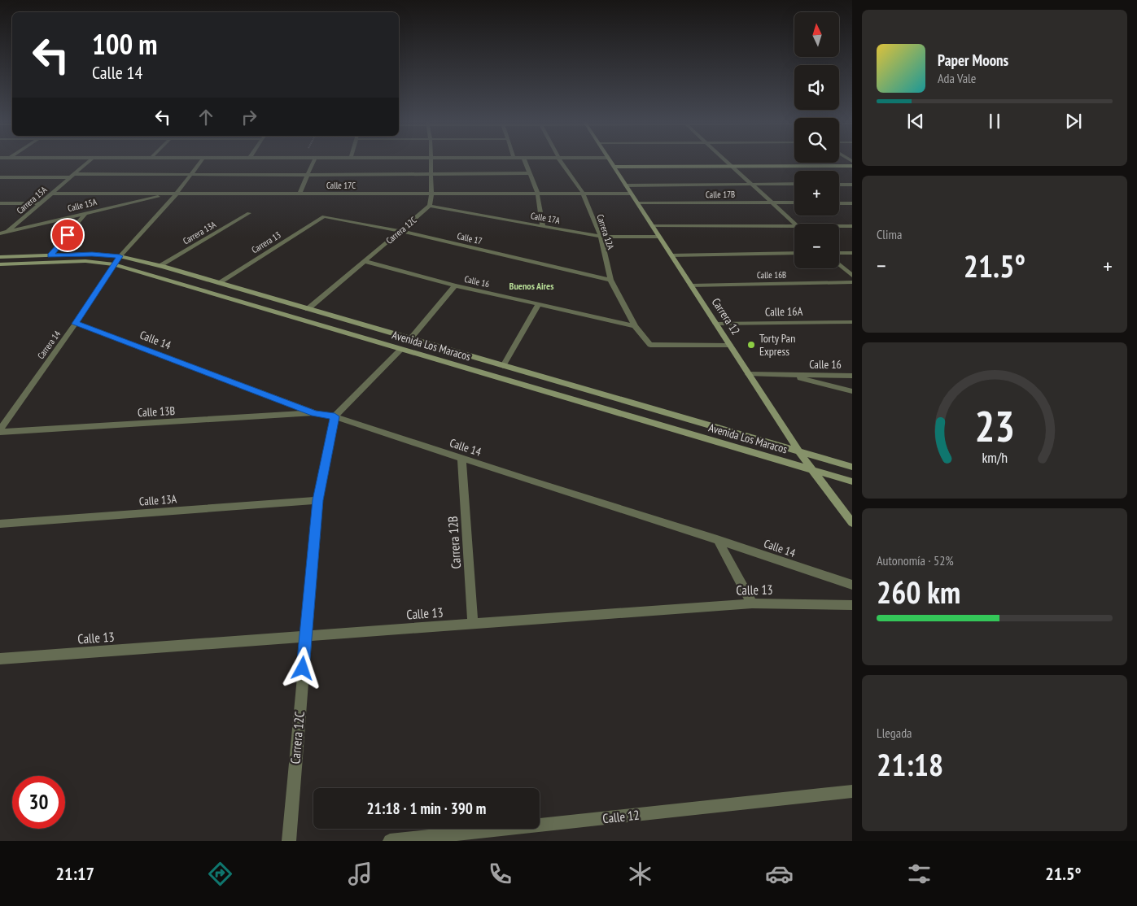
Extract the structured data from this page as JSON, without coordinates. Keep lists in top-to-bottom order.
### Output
{
  "streets": {
    "street": [
      "Calle 17C",
      "Calle 17B",
      "Carrera 15A",
      "Calle 15A",
      "Calle 17A",
      "Carrera 12C",
      "Carrera 12A",
      "Carrera 13A",
      "Calle 17",
      "Carrera 13",
      "Calle 16B",
      "Calle 16",
      "Calle 16A",
      "Carrera 12",
      "Calle 14",
      "Carrera 14",
      "Avenida Los Maracos",
      "Calle 13B",
      "Calle 13A",
      "Carrera 12B",
      "Calle 13",
      "Calle 12"
    ]
  },
  "crossings": [
    ["Calle 17C", "Carrera 15A"],
    ["Calle 17C", "Calle 15A"],
    ["Calle 17C", "Carrera 12A"],
    ["Calle 17C", "Carrera 12"],
    ["Calle 17C", "Carrera 14"],
    ["Calle 17B", "Carrera 12"],
    ["Carrera 15A", "Calle 15A"],
    ["Calle 17A", "Carrera 12C"],
    ["Calle 17A", "Carrera 12A"],
    ["Calle 17A", "Carrera 12"],
    ["Carrera 12C", "Calle 17"],
    ["Carrera 12C", "Calle 16"],
    ["Carrera 12C", "Calle 14"],
    ["Carrera 12C", "Avenida Los Maracos"],
    ["Carrera 12C", "Calle 13A"],
    ["Carrera 12C", "Calle 13"],
    ["Carrera 12A", "Calle 17"],
    ["Carrera 12A", "Calle 16"],
    ["Carrera 12A", "Carrera 12"],
    ["Carrera 13A", "Avenida Los Maracos"],
    ["Calle 17", "Carrera 13"],
    ["Carrera 13", "Avenida Los Maracos"],
    ["Calle 16B", "Carrera 12"],
    ["Calle 16", "Carrera 12"],
    ["Calle 16A", "Carrera 12"],
    ["Carrera 12", "Avenida Los Maracos"],
    ["Calle 14", "Carrera 14"],
    ["Calle 14", "Calle 13B"],
    ["Calle 14", "Carrera 12B"],
    ["Carrera 14", "Avenida Los Maracos"],
    ["Carrera 12B", "Calle 13"]
  ],
  "districts": ["Buenos Aires"],
  "places": ["Torty Pan Express"],
  "north": "top",
  "page": {
    "map_buttons": ["+", "−"],
    "turn": ["100 m", "Calle 14"],
    "song": ["Paper Moons", "Ada Vale"],
    "tile": [
      "Clima",
      ["Autonomía · 52%", "260 km"],
      ["Llegada", "21:18"]
    ],
    "heat": ["−", "21.5°", "+"],
    "limit": "30",
    "trip": "21:18 · 1 min · 390 m",
    "tabs": ["21:17", "21.5°"],
    "gauge": ["23", "km/h"]
  }
}
